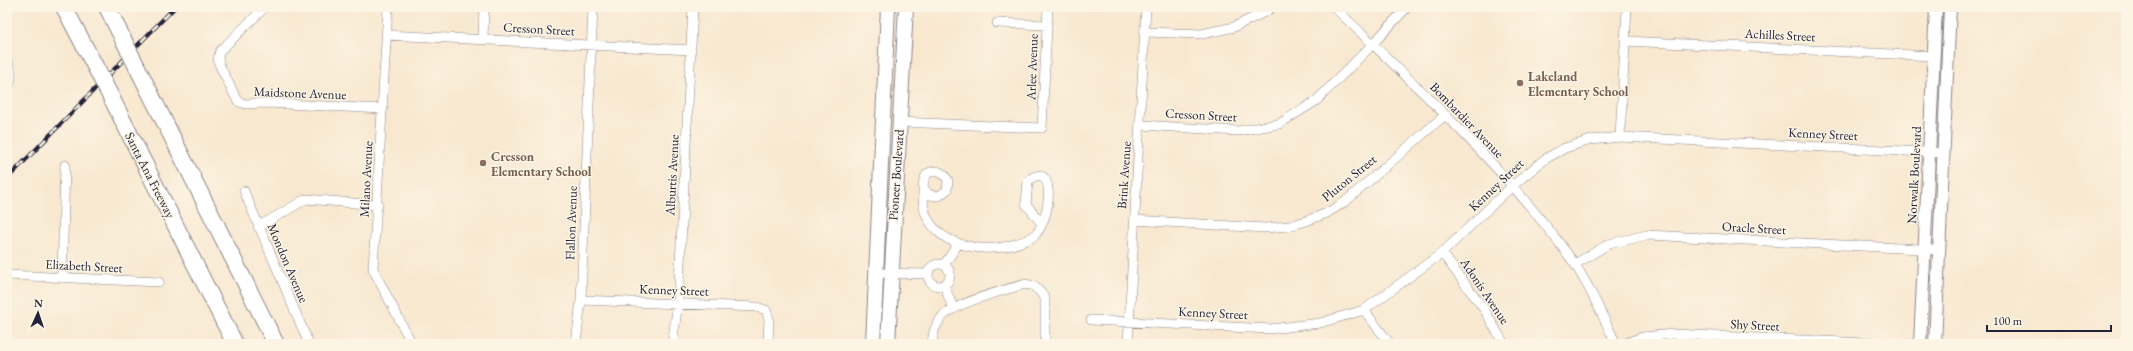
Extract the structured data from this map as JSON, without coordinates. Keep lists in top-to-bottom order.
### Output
{
  "streets": {
    "highway": ["Santa Ana Freeway"],
    "main road": ["Pioneer Boulevard", "Norwalk Boulevard"],
    "street": [
      "Cresson Street",
      "Achilles Street",
      "Arlee Avenue",
      "Maidstone Avenue",
      "Bombardier Avenue",
      "Kenney Street",
      "Alburtis Avenue",
      "Brink Avenue",
      "Pluton Street",
      "Milano Avenue",
      "Flallon Avenue",
      "Oracle Street",
      "Mondon Avenue",
      "Elizabeth Street",
      "Adonis Avenue",
      "Shy Street"
    ]
  },
  "crossings": [
    ["Cresson Street", "Bombardier Avenue"],
    ["Cresson Street", "Alburtis Avenue"],
    ["Cresson Street", "Brink Avenue"],
    ["Cresson Street", "Milano Avenue"],
    ["Cresson Street", "Flallon Avenue"],
    ["Achilles Street", "Norwalk Boulevard"],
    ["Arlee Avenue", "Pioneer Boulevard"],
    ["Maidstone Avenue", "Milano Avenue"],
    ["Bombardier Avenue", "Kenney Street"],
    ["Bombardier Avenue", "Pluton Street"],
    ["Bombardier Avenue", "Oracle Street"],
    ["Kenney Street", "Alburtis Avenue"],
    ["Kenney Street", "Brink Avenue"],
    ["Kenney Street", "Norwalk Boulevard"],
    ["Kenney Street", "Flallon Avenue"],
    ["Kenney Street", "Adonis Avenue"],
    ["Brink Avenue", "Pluton Street"],
    ["Norwalk Boulevard", "Oracle Street"]
  ],
  "places": ["Lakeland Elementary School", "Cresson Elementary School"],
  "scale_bar": "100 m",
  "north": "top"
}
